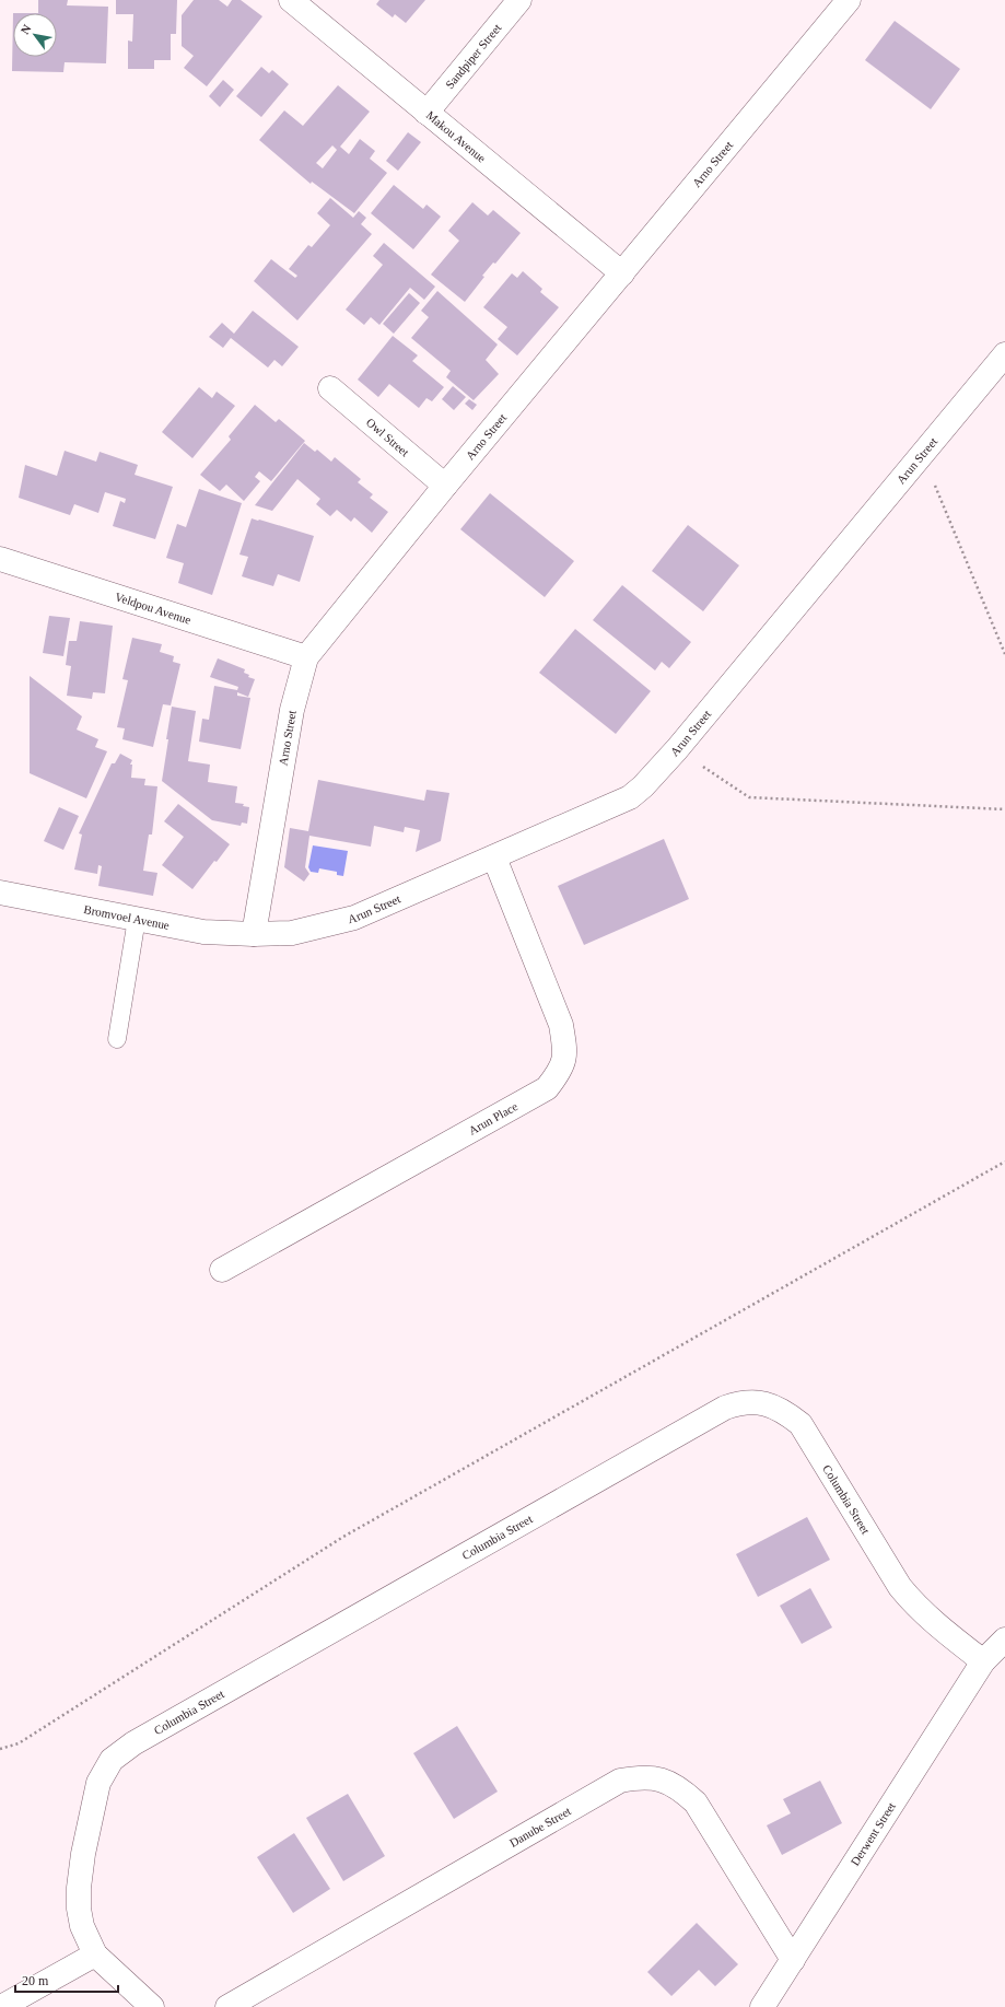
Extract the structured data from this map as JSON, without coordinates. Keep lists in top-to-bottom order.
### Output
{
  "streets": {
    "street": [
      "Sandpiper Street",
      "Makou Avenue",
      "Arno Street",
      "Owl Street",
      "Arun Street",
      "Veldpou Avenue",
      "Bromvoel Avenue",
      "Arun Place",
      "Columbia Street",
      "Danube Street",
      "Derwent Street"
    ]
  },
  "crossings": [
    ["Sandpiper Street", "Makou Avenue"],
    ["Makou Avenue", "Arno Street"],
    ["Arno Street", "Owl Street"],
    ["Arno Street", "Arun Street"],
    ["Arno Street", "Veldpou Avenue"],
    ["Arno Street", "Bromvoel Avenue"],
    ["Arun Street", "Bromvoel Avenue"],
    ["Arun Street", "Arun Place"],
    ["Columbia Street", "Derwent Street"],
    ["Danube Street", "Derwent Street"]
  ],
  "scale_bar": "20 m",
  "north": "top left"
}
